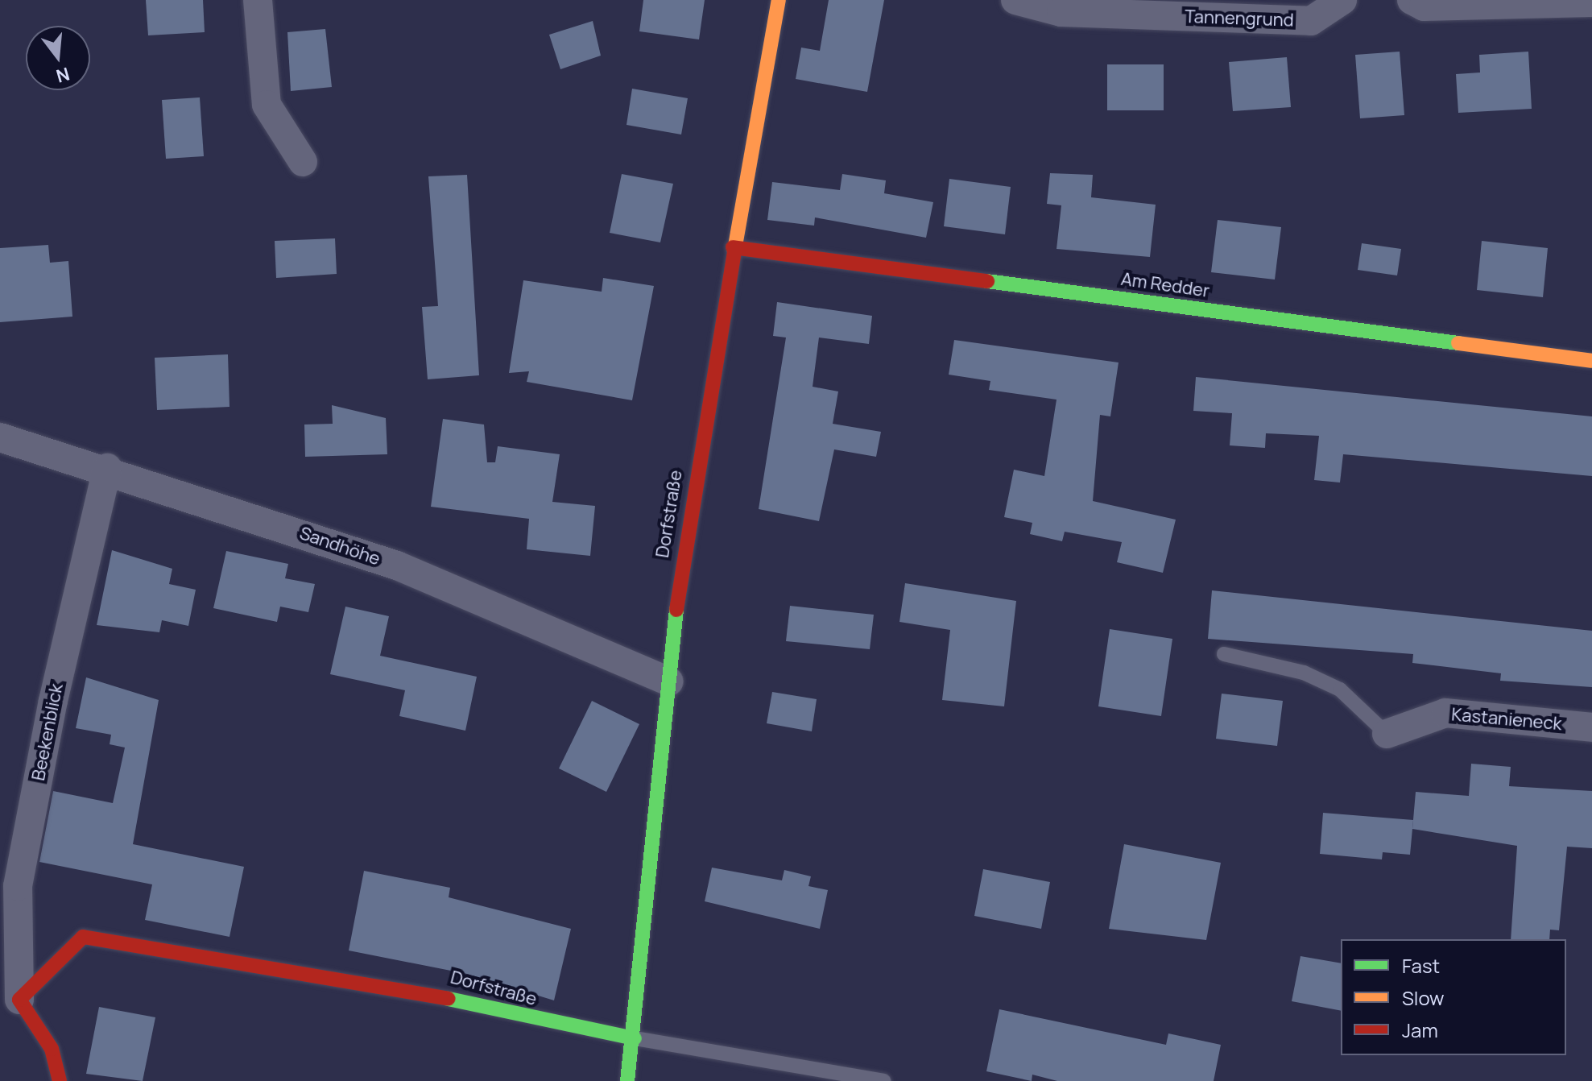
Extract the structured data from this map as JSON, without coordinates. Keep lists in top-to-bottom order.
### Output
{
  "streets": {
    "street": [
      "Tannengrund",
      "Am Redder",
      "Dorfstraße",
      "Sandhöhe",
      "Kastanieneck",
      "Beekenblick"
    ]
  },
  "crossings": [
    ["Am Redder", "Dorfstraße"],
    ["Dorfstraße", "Sandhöhe"],
    ["Dorfstraße", "Beekenblick"],
    ["Sandhöhe", "Beekenblick"]
  ],
  "legend": ["Fast", "Slow", "Jam"],
  "north": "bottom"
}
